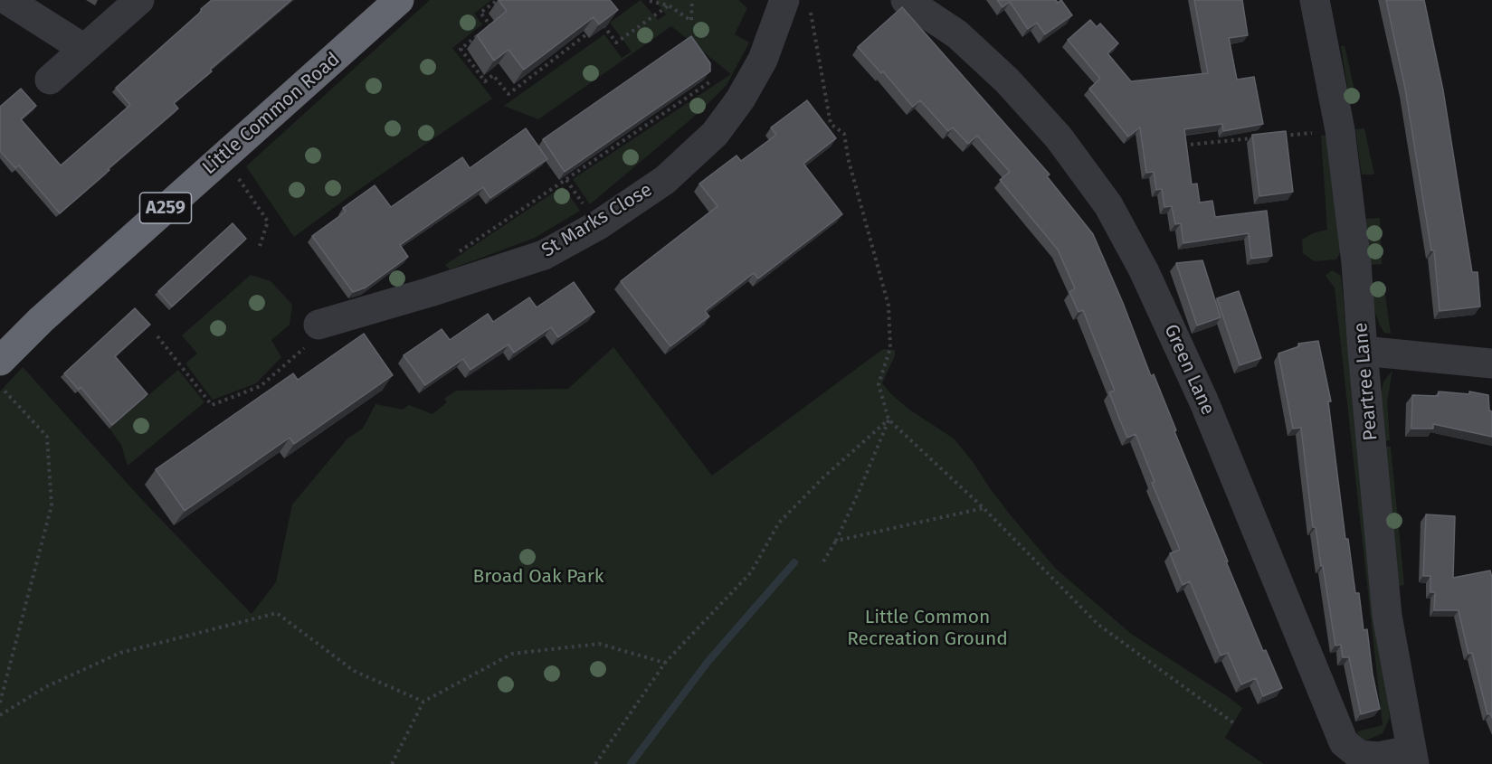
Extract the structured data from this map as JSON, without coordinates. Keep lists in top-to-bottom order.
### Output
{
  "streets": {
    "highway": ["Little Common Road", "A259"],
    "street": ["St Marks Close", "Green Lane", "Peartree Lane"]
  },
  "crossings": [
    ["Green Lane", "Peartree Lane"]
  ],
  "parks": ["Broad Oak Park", "Little Common Recreation Ground"]
}
